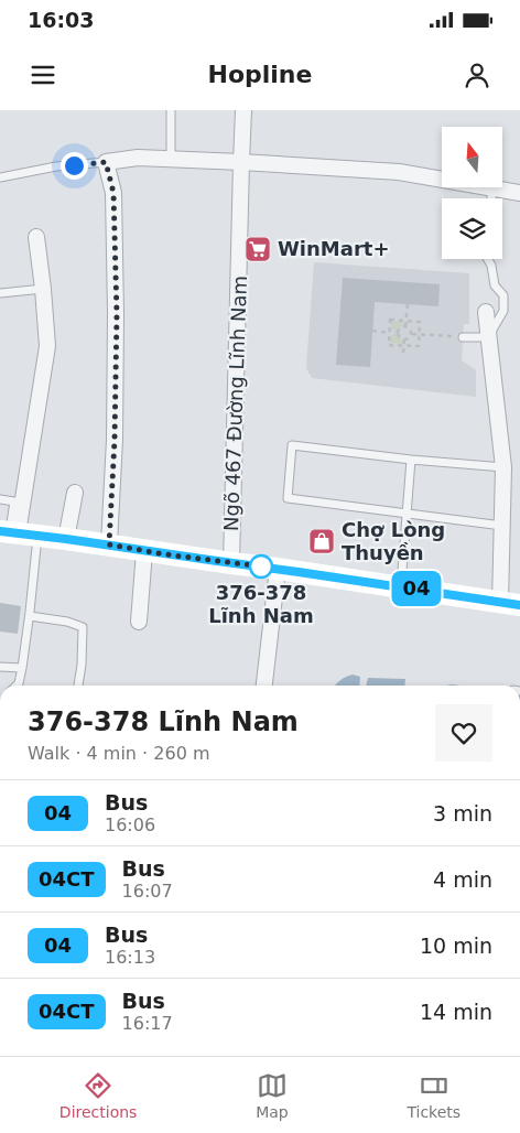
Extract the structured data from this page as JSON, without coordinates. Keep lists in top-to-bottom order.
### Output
{
  "streets": {
    "street": ["Ngõ 467 Đường Lĩnh Nam"]
  },
  "places": {
    "supermarket": ["WinMart+"],
    "shop": ["Chợ Lòng Thuyền"],
    "other": ["376-378 Lĩnh Nam"]
  },
  "lines": ["bus line 04"],
  "north": "top",
  "page": {
    "status": "16:03",
    "header": "Hopline",
    "on_map": "04",
    "heading": ["376-378 Lĩnh Nam", "Walk · 4 min · 260 m"],
    "list": [
      {
        "mark": "04",
        "name": "Bus",
        "note": "16:06",
        "value": "3 min"
      },
      {
        "mark": "04CT",
        "name": "Bus",
        "note": "16:07",
        "value": "4 min"
      },
      {
        "mark": "04",
        "name": "Bus",
        "note": "16:13",
        "value": "10 min"
      },
      {
        "mark": "04CT",
        "name": "Bus",
        "note": "16:17",
        "value": "14 min"
      }
    ],
    "tabs": ["Directions", "Map", "Tickets"]
  }
}
